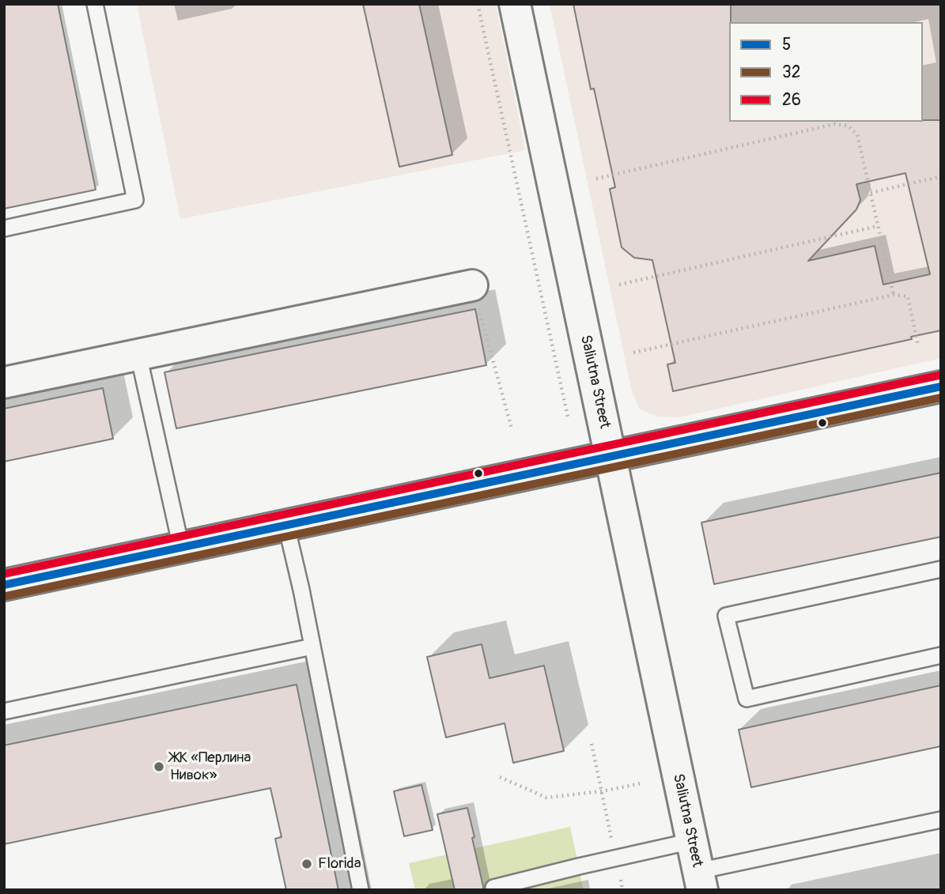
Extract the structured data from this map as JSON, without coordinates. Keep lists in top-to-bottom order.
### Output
{
  "streets": {
    "street": ["Saliutna Street"]
  },
  "places": ["ЖК «Перлина Нивок»", "Florida"],
  "lines": ["transit line 26", "transit line 5", "transit line 32"],
  "legend": ["5", "32", "26"]
}
